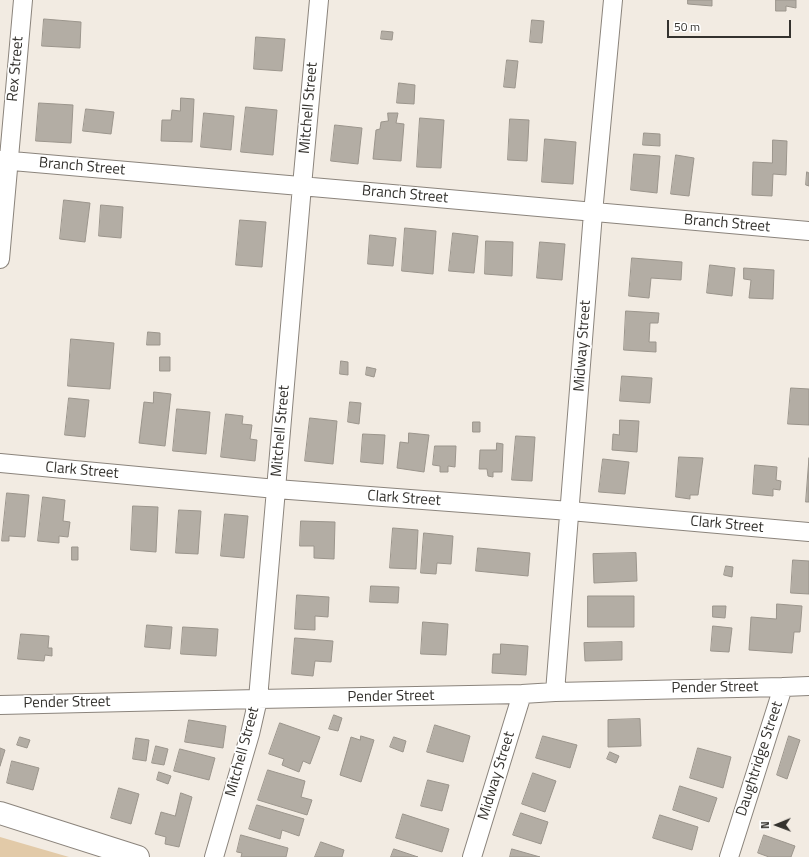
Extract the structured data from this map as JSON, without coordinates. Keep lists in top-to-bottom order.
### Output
{
  "streets": {
    "street": [
      "Rex Street",
      "Mitchell Street",
      "Branch Street",
      "Midway Street",
      "Clark Street",
      "Pender Street",
      "Daughtridge Street"
    ]
  },
  "crossings": [
    ["Rex Street", "Branch Street"],
    ["Mitchell Street", "Branch Street"],
    ["Mitchell Street", "Clark Street"],
    ["Mitchell Street", "Pender Street"],
    ["Branch Street", "Midway Street"],
    ["Midway Street", "Clark Street"],
    ["Midway Street", "Pender Street"],
    ["Pender Street", "Daughtridge Street"]
  ],
  "scale_bar": "50 m",
  "north": "left"
}
